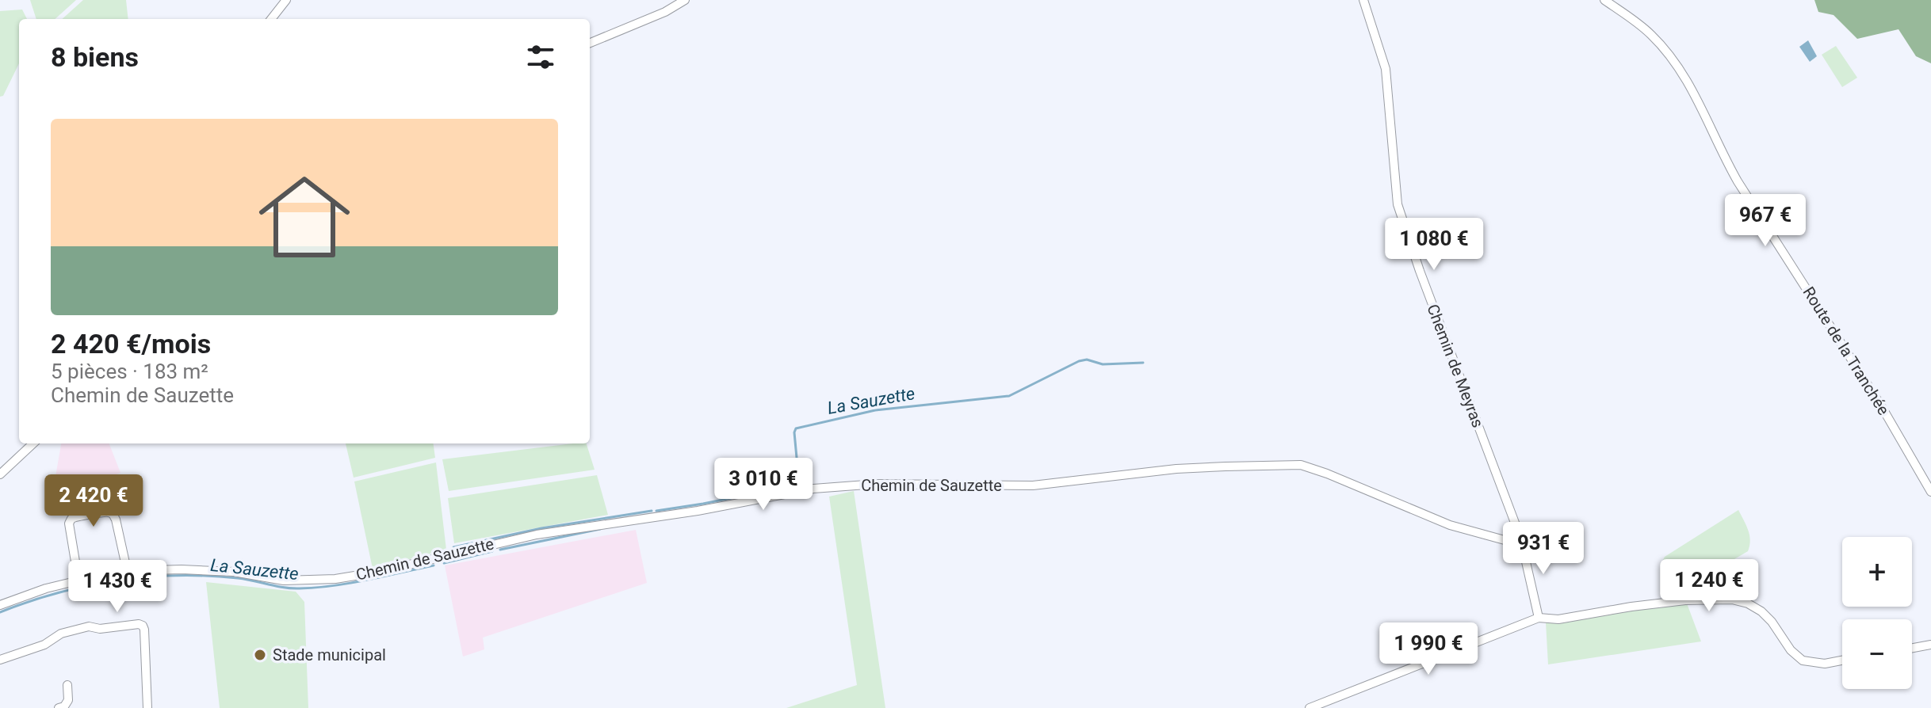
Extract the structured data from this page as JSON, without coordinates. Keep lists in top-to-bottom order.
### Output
{
  "streets": {
    "street": ["Route de la Tranchée", "Chemin de Meyras", "Chemin de Sauzette"]
  },
  "crossings": [
    ["Chemin de Meyras", "Chemin de Sauzette"]
  ],
  "water": ["La Sauzette"],
  "places": ["Stade municipal"],
  "page": {
    "heading": "8 biens",
    "list": [
      {
        "name": "2 420 €/mois",
        "note": "5 pièces · 183 m² · Chemin de Sauzette"
      }
    ],
    "price": [
      "967 €",
      "1 080 €",
      "3 010 €",
      "2 420 €",
      "931 €",
      "1 240 €",
      "1 430 €",
      "1 990 €"
    ],
    "map_buttons": ["+", "−"]
  }
}
